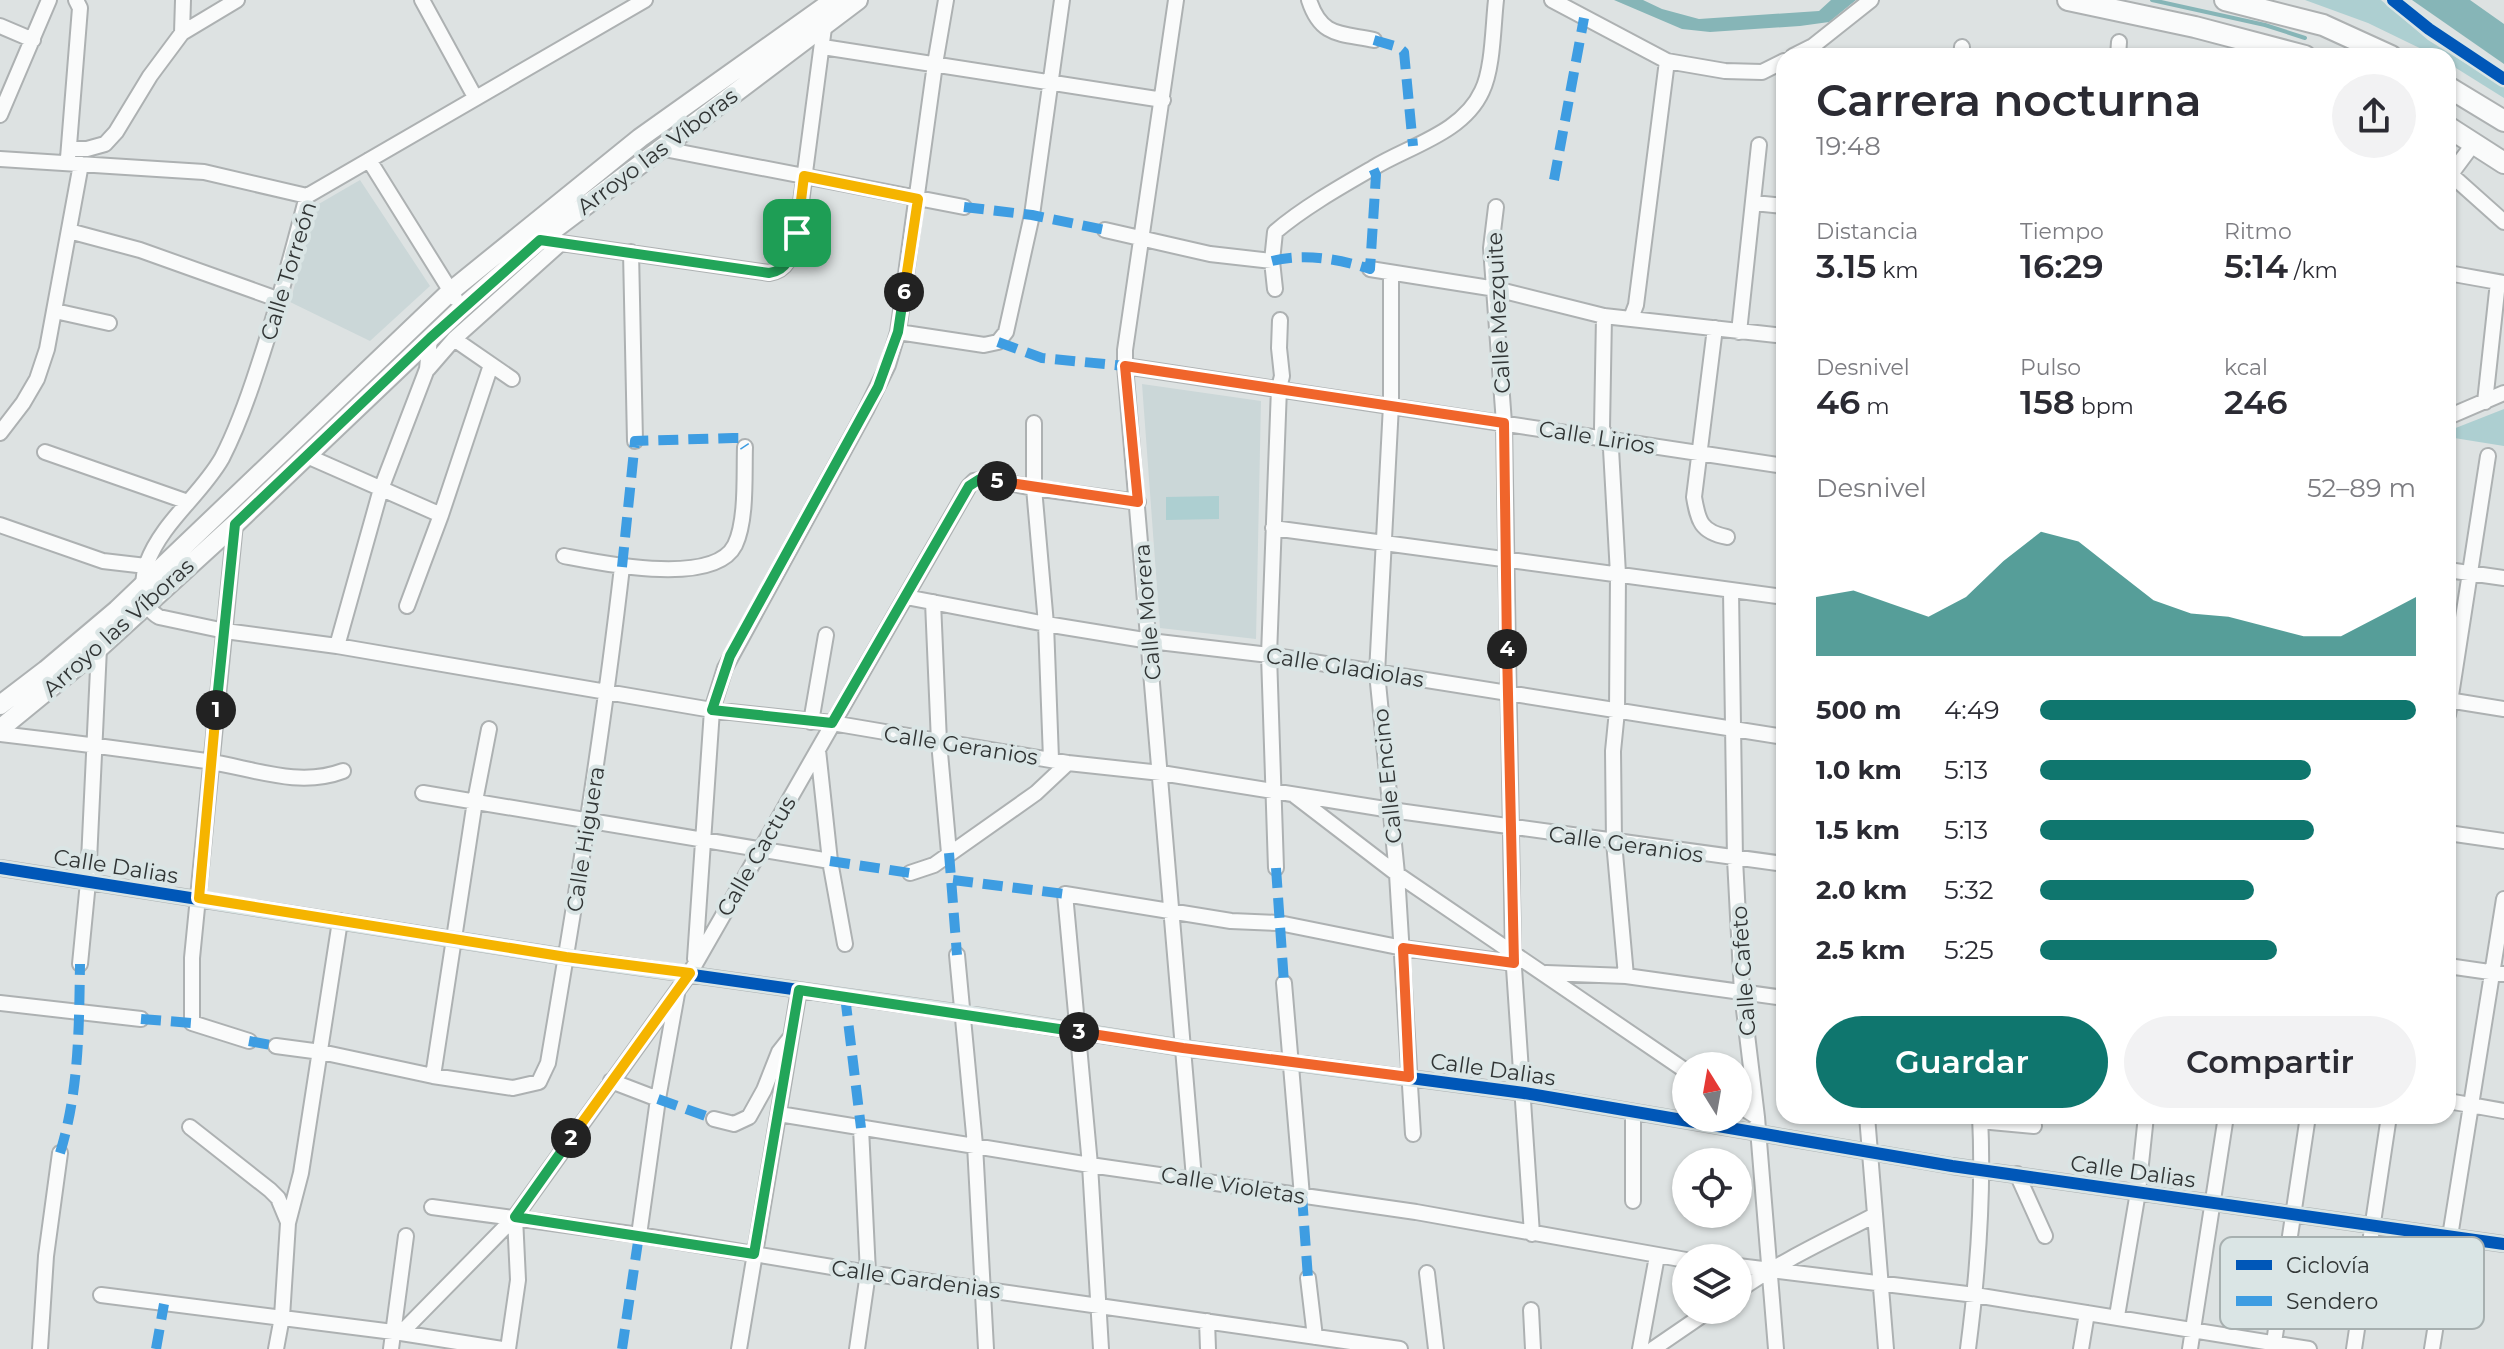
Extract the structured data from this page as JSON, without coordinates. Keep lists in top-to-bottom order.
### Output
{
  "streets": {
    "main road": ["Arroyo las Víboras"],
    "street": [
      "Calle Torreón",
      "Calle Mezquite",
      "Calle Lirios",
      "Calle Morera",
      "Calle Gladiolas",
      "Calle Geranios",
      "Calle Encino",
      "Calle Higuera",
      "Calle Cactus",
      "Calle Dalias",
      "Calle Cafeto",
      "Calle Violetas",
      "Calle Gardenias"
    ]
  },
  "crossings": [
    ["Arroyo las Víboras", "Calle Torreón"],
    ["Arroyo las Víboras", "Calle Geranios"],
    ["Calle Mezquite", "Calle Lirios"],
    ["Calle Mezquite", "Calle Gladiolas"],
    ["Calle Mezquite", "Calle Geranios"],
    ["Calle Mezquite", "Calle Dalias"],
    ["Calle Mezquite", "Calle Violetas"],
    ["Calle Lirios", "Calle Morera"],
    ["Calle Lirios", "Calle Encino"],
    ["Calle Morera", "Calle Gladiolas"],
    ["Calle Morera", "Calle Geranios"],
    ["Calle Morera", "Calle Dalias"],
    ["Calle Morera", "Calle Violetas"],
    ["Calle Gladiolas", "Calle Encino"],
    ["Calle Gladiolas", "Calle Cactus"],
    ["Calle Gladiolas", "Calle Cafeto"],
    ["Calle Geranios", "Calle Encino"],
    ["Calle Geranios", "Calle Higuera"],
    ["Calle Geranios", "Calle Cactus"],
    ["Calle Geranios", "Calle Cafeto"],
    ["Calle Encino", "Calle Dalias"],
    ["Calle Higuera", "Calle Dalias"],
    ["Calle Cactus", "Calle Dalias"],
    ["Calle Cactus", "Calle Gardenias"],
    ["Calle Dalias", "Calle Cafeto"]
  ],
  "legend": ["Ciclovía", "Sendero"],
  "north": "top",
  "page": {
    "heading": ["Carrera nocturna", "19:48"],
    "stats": [
      ["Distancia", "3.15 km"],
      ["Tiempo", "16:29"],
      ["Ritmo", "5:14 /km"],
      ["Desnivel", "46 m"],
      ["Pulso", "158 bpm"],
      ["kcal", "246"]
    ],
    "pins": [
      "6",
      "5",
      "4",
      "1",
      "3",
      "2"
    ],
    "chart": ["Desnivel", "52–89 m"],
    "list": [
      {
        "name": "500 m",
        "note": "4:49"
      },
      {
        "name": "1.0 km",
        "note": "5:13"
      },
      {
        "name": "1.5 km",
        "note": "5:13"
      },
      {
        "name": "2.0 km",
        "note": "5:32"
      },
      {
        "name": "2.5 km",
        "note": "5:25"
      }
    ],
    "buttons": ["Guardar", "Compartir"]
  }
}
